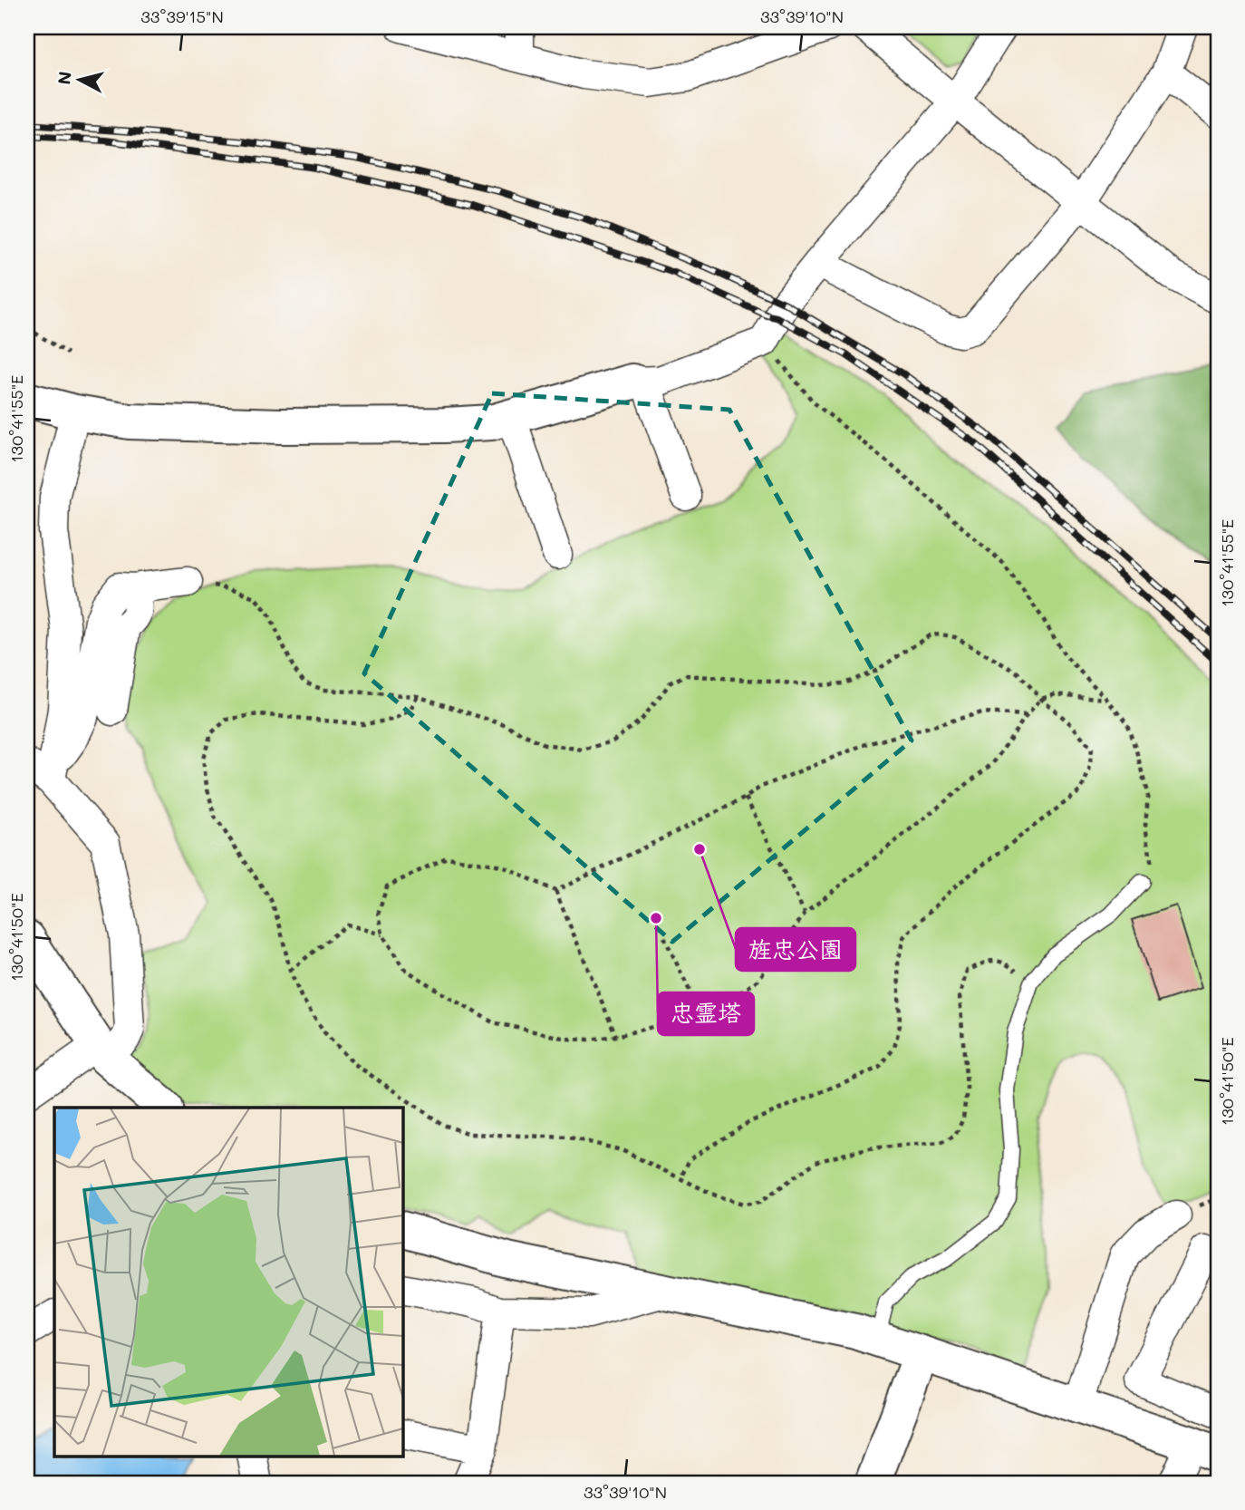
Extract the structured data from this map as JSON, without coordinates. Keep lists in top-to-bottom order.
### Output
{
  "places": ["旌忠公園", "忠霊塔"],
  "north": "left",
  "coordinates": [
    "33°39'15\"N",
    "33°39'10\"N",
    "130°41'55\"E",
    "130°41'50\"E"
  ]
}
